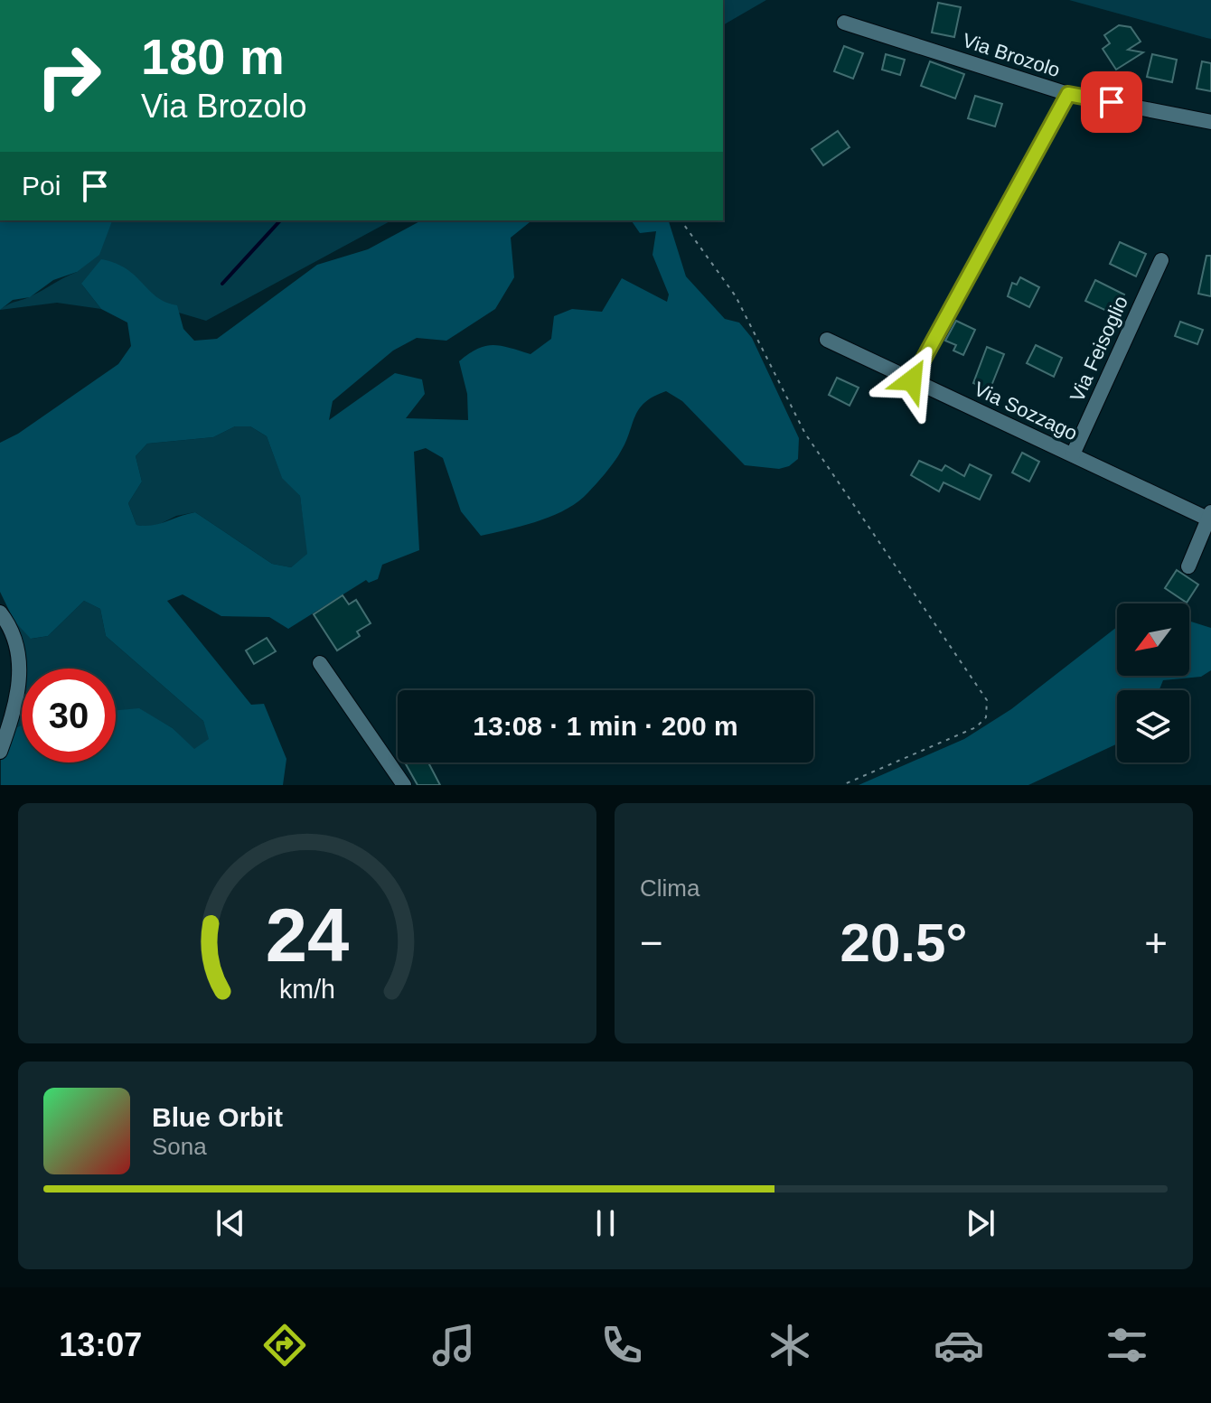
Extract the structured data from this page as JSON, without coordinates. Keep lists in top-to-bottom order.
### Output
{
  "streets": {
    "street": ["Via Brozolo", "Via Feisoglio", "Via Sozzago"]
  },
  "crossings": [
    ["Via Feisoglio", "Via Sozzago"]
  ],
  "north": "bottom left",
  "page": {
    "turn": ["180 m", "Via Brozolo"],
    "then": "Poi",
    "limit": "30",
    "trip": "13:08 · 1 min · 200 m",
    "tile": "Clima",
    "heat": ["−", "20.5°", "+"],
    "song": ["Blue Orbit", "Sona"],
    "tabs": "13:07",
    "gauge": ["24", "km/h"]
  }
}
